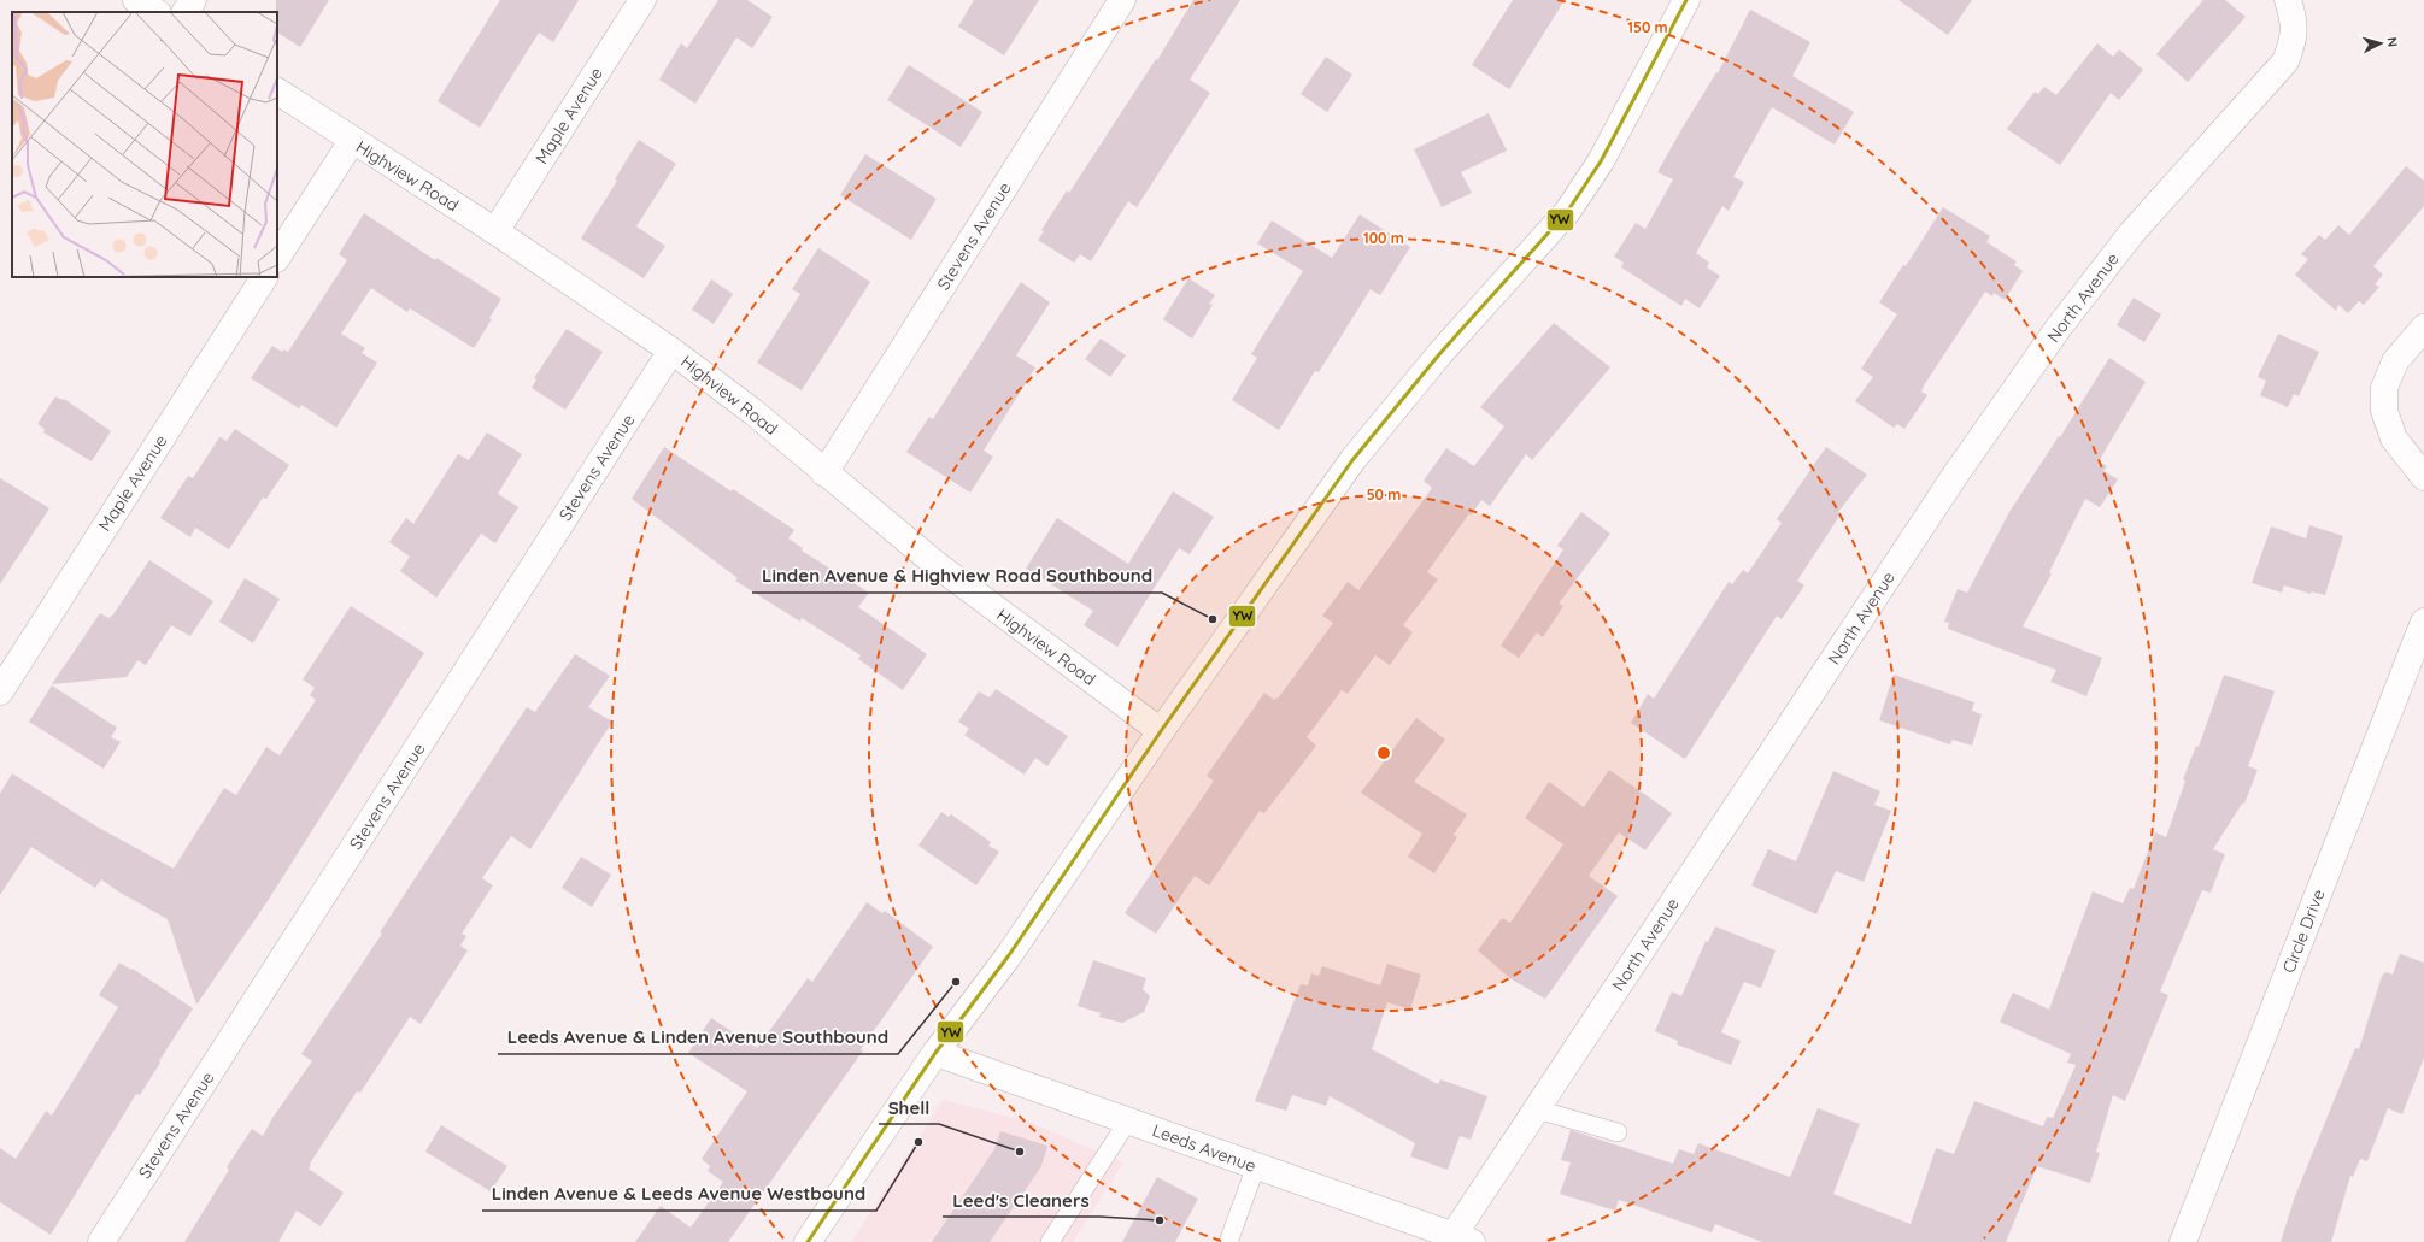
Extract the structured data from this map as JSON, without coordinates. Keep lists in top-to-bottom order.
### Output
{
  "streets": {
    "street": [
      "Maple Avenue",
      "Highview Road",
      "Stevens Avenue",
      "North Avenue",
      "Circle Drive",
      "Leeds Avenue"
    ]
  },
  "crossings": [
    ["Maple Avenue", "Highview Road"],
    ["Highview Road", "Stevens Avenue"],
    ["North Avenue", "Leeds Avenue"]
  ],
  "places": [
    "Linden Avenue & Highview Road Southbound",
    "Leeds Avenue & Linden Avenue Southbound",
    "Linden Avenue & Leeds Avenue Westbound",
    "Shell",
    "Leed's Cleaners"
  ],
  "lines": ["transit line YW"],
  "north": "right",
  "rings": ["150 m", "100 m", "50 m"]
}
